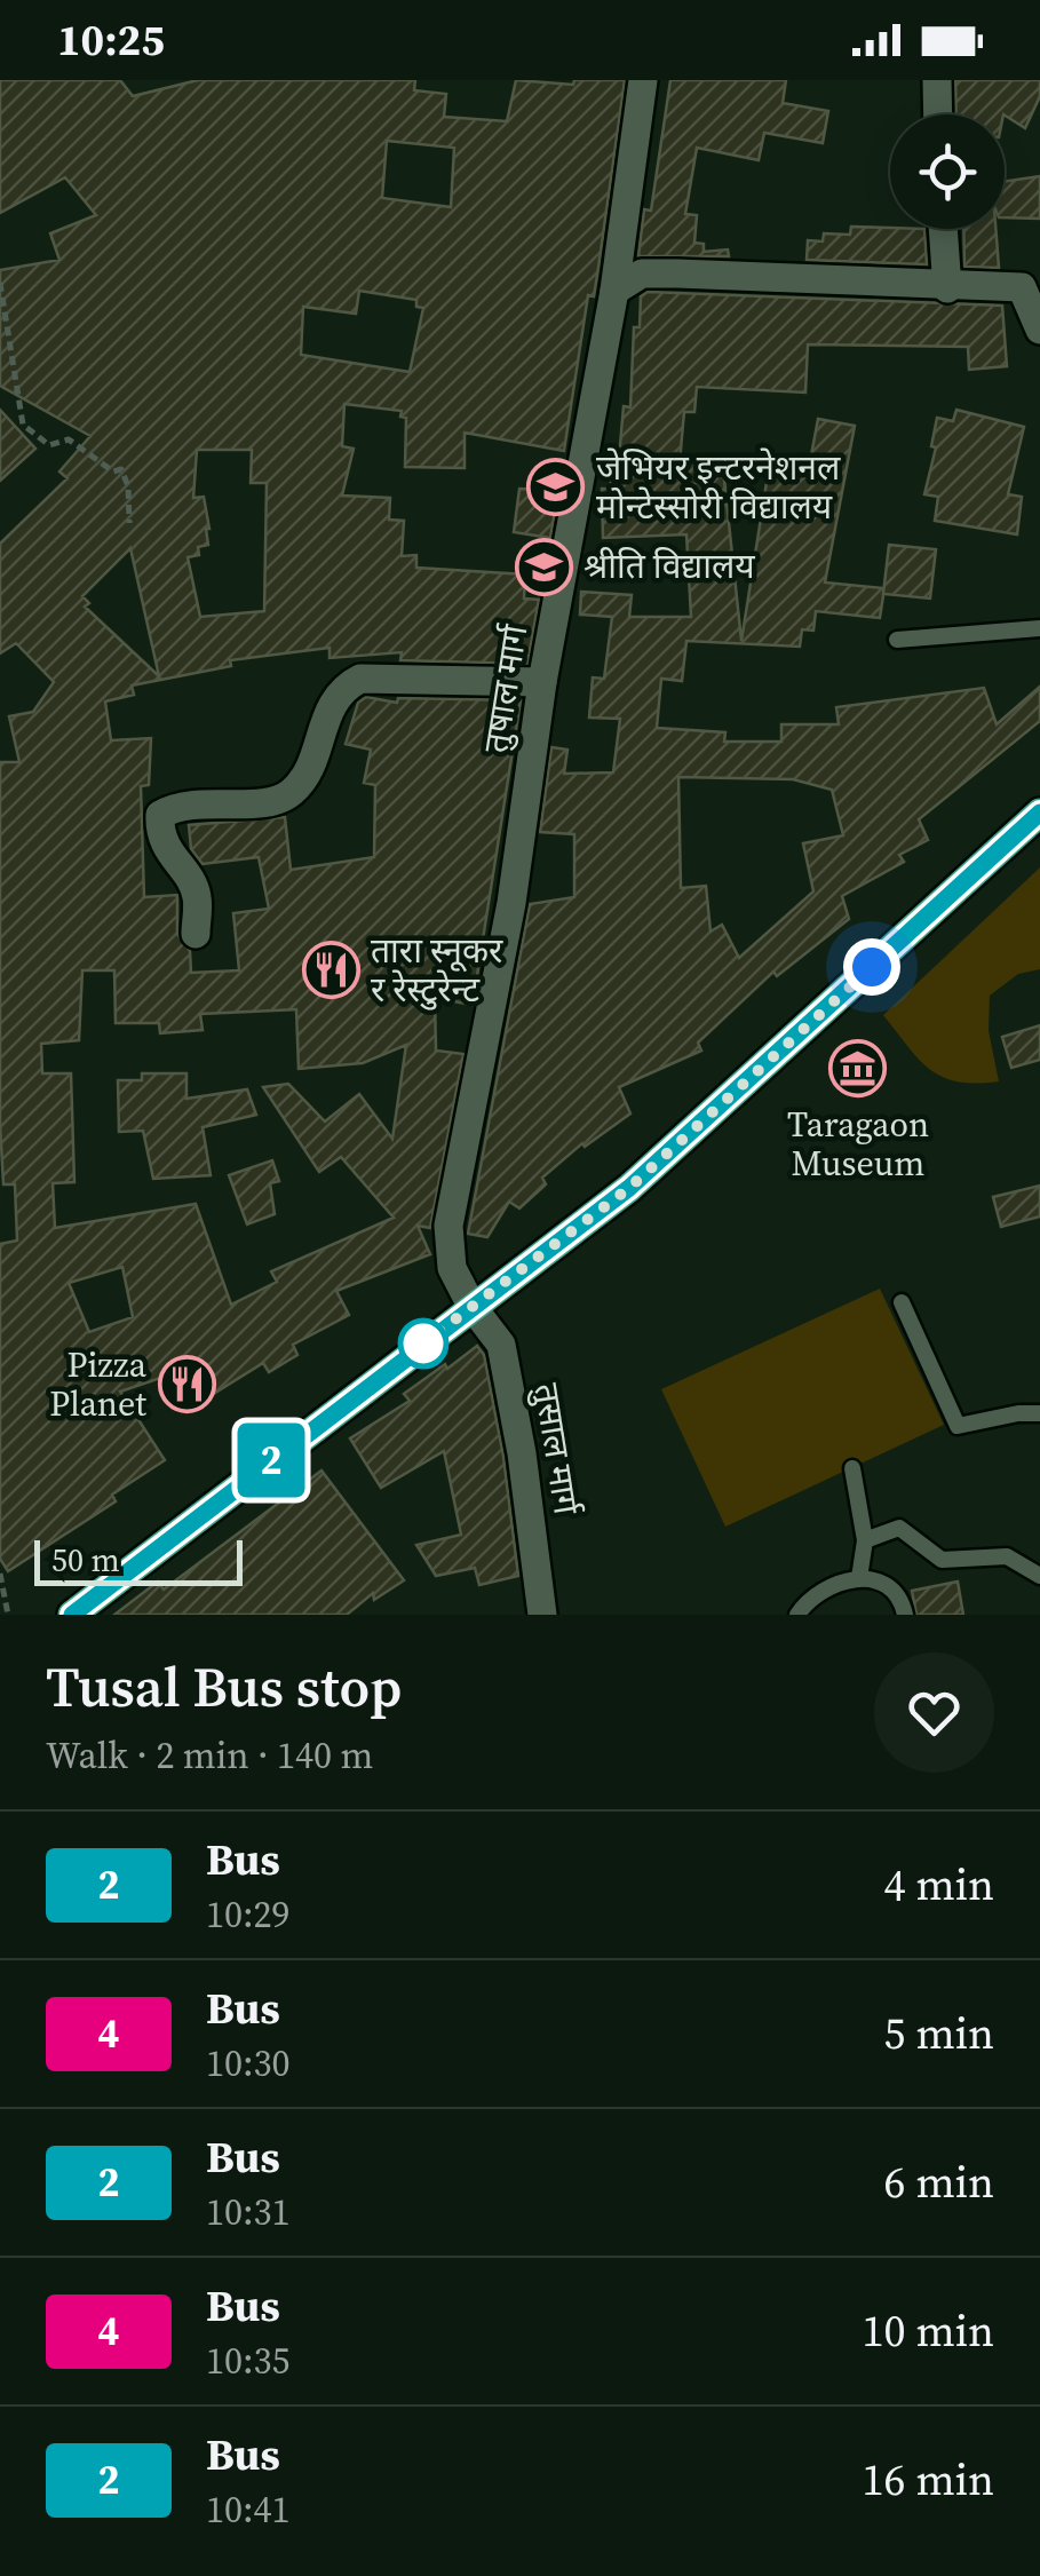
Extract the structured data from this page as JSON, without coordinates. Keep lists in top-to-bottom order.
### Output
{
  "streets": {
    "street": ["तुषाल मार्ग", "तुसाल मार्ग"]
  },
  "crossings": [
    ["तुषाल मार्ग", "तुसाल मार्ग"]
  ],
  "places": {
    "school or university": ["जेभियर इन्टरनेशनल मोन्टेस्सोरी विद्यालय", "श्रीति विद्यालय"],
    "restaurant": ["तारा स्नूकर र रेस्टुरेन्ट", "Pizza Planet"],
    "museum": ["Taragaon Museum"]
  },
  "lines": ["bus line 2"],
  "scale_bar": "50 m",
  "page": {
    "status": "10:25",
    "on_map": "2",
    "scale": "50 m",
    "heading": ["Tusal Bus stop", "Walk · 2 min · 140 m"],
    "list": [
      {
        "mark": "2",
        "name": "Bus",
        "note": "10:29",
        "value": "4 min"
      },
      {
        "mark": "4",
        "name": "Bus",
        "note": "10:30",
        "value": "5 min"
      },
      {
        "mark": "2",
        "name": "Bus",
        "note": "10:31",
        "value": "6 min"
      },
      {
        "mark": "4",
        "name": "Bus",
        "note": "10:35",
        "value": "10 min"
      },
      {
        "mark": "2",
        "name": "Bus",
        "note": "10:41",
        "value": "16 min"
      }
    ]
  }
}
